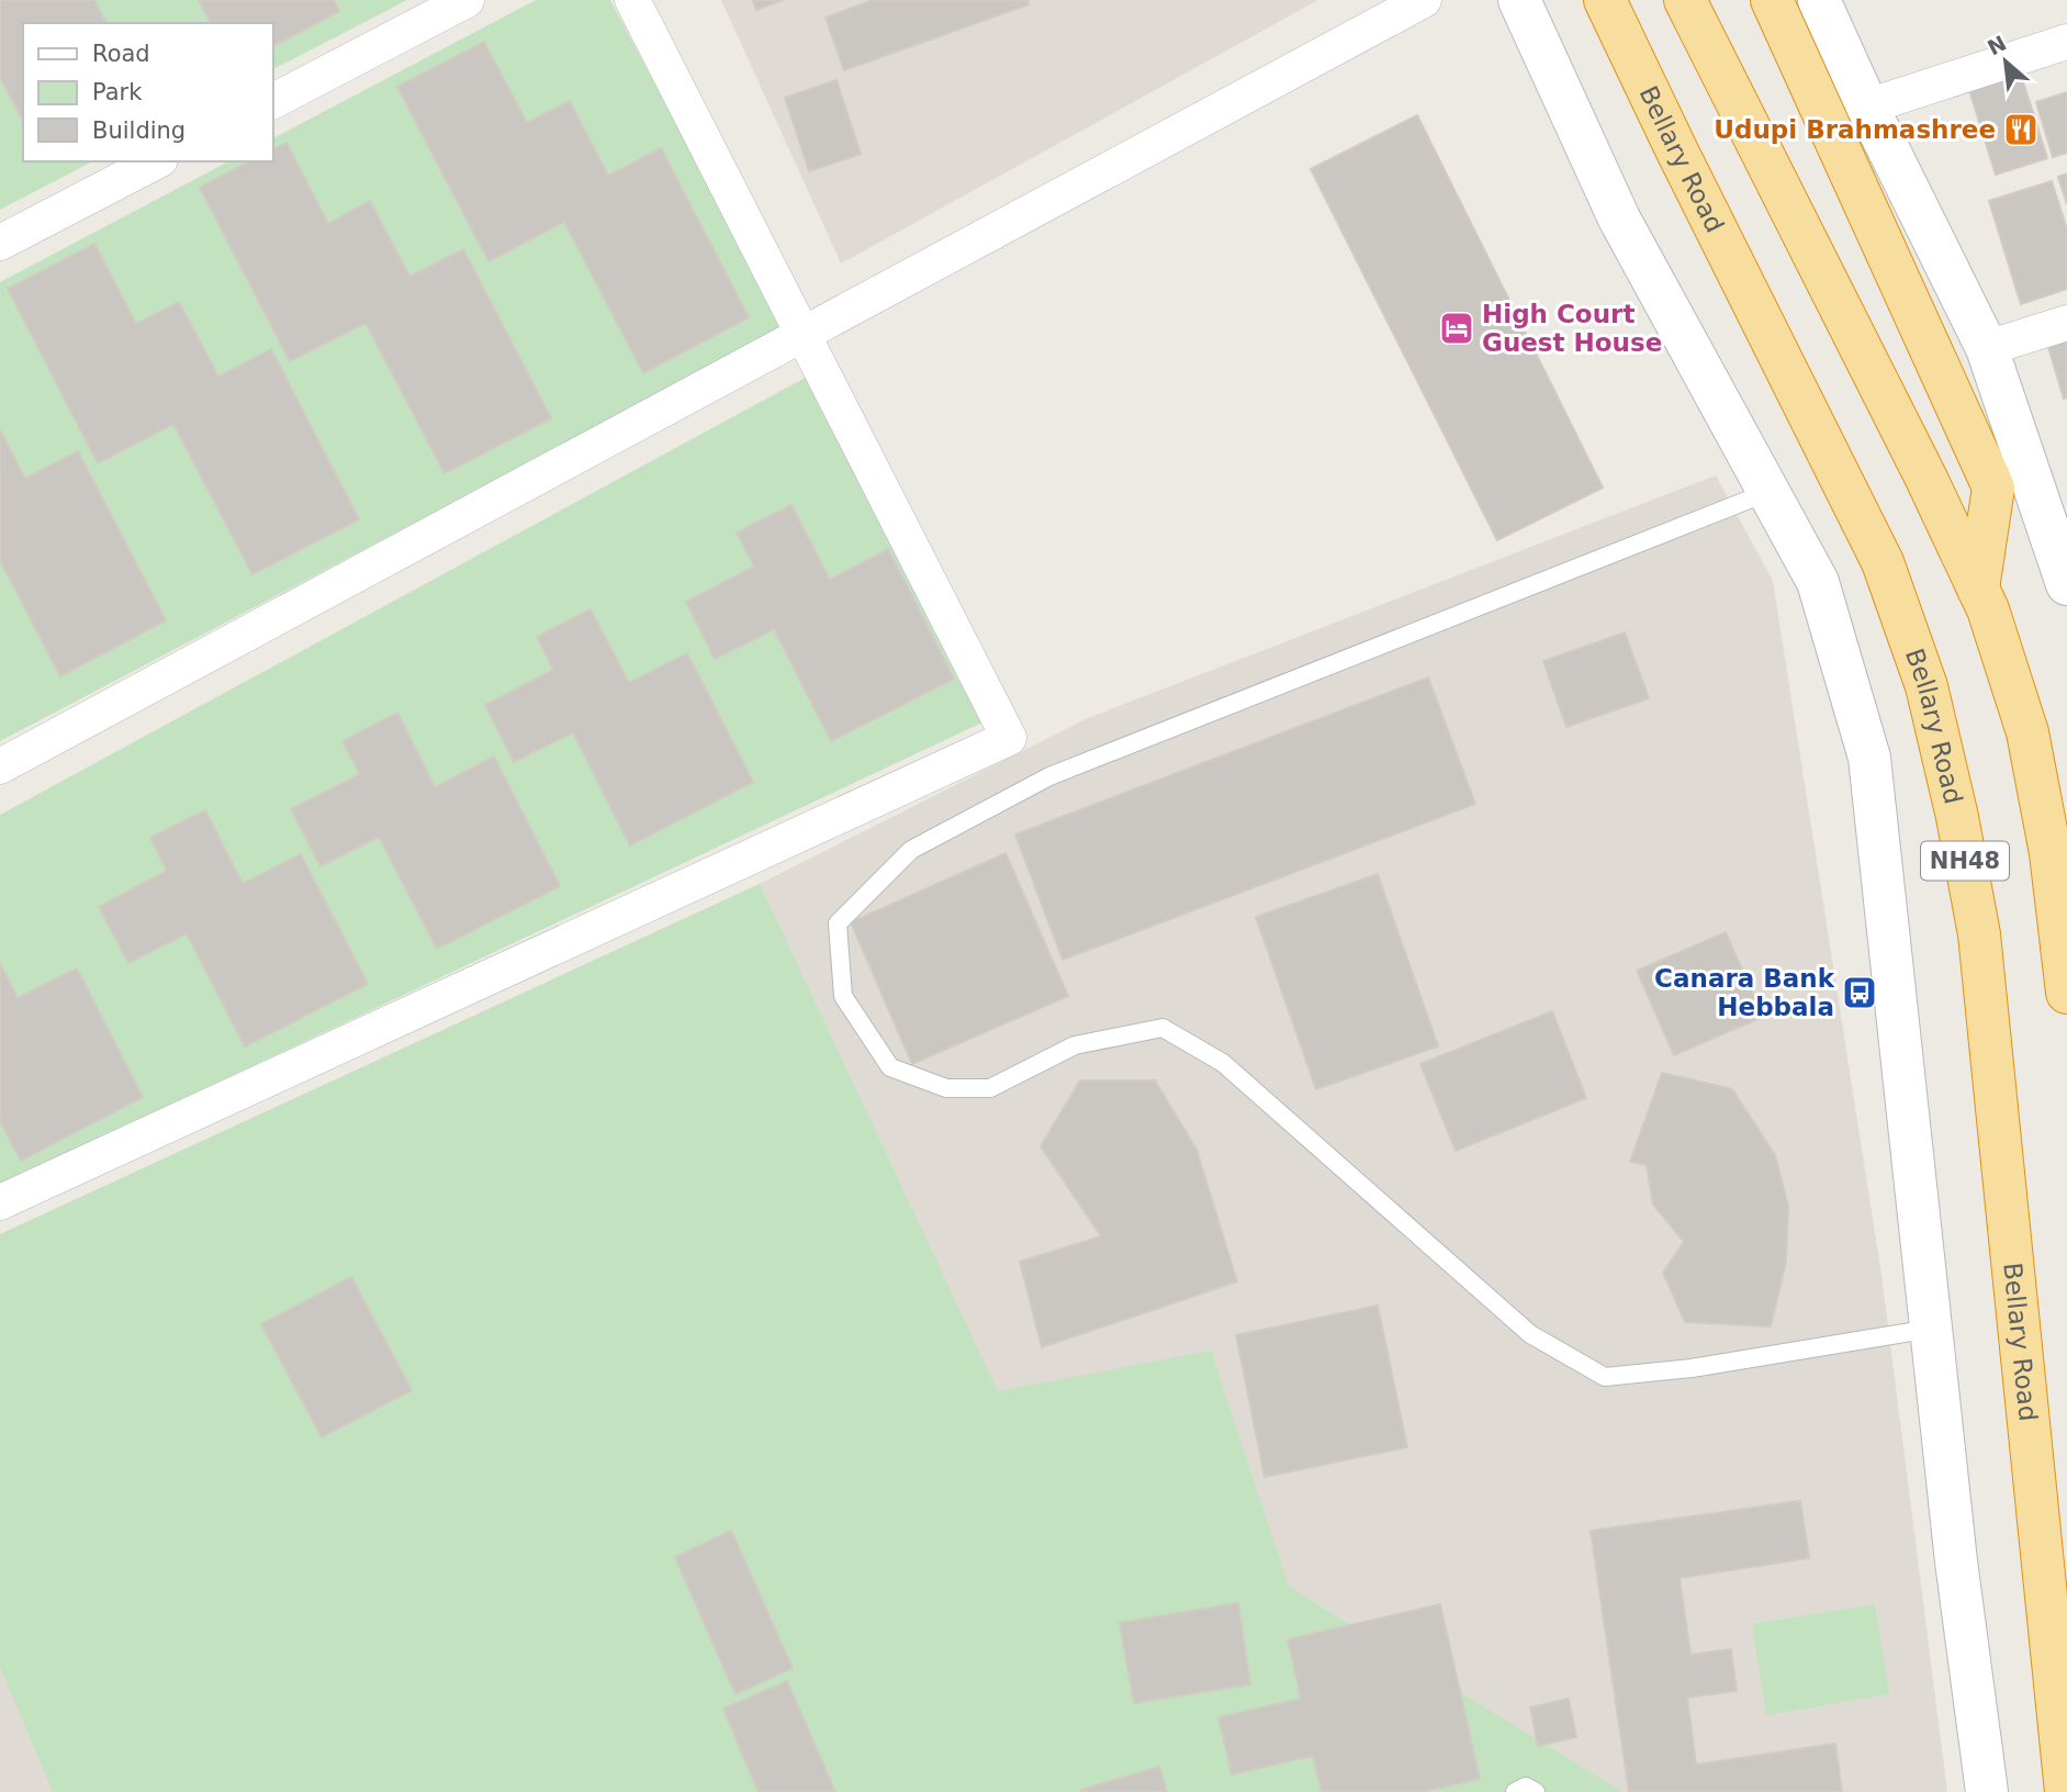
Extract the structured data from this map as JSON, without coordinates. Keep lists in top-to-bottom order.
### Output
{
  "streets": {
    "highway": ["Bellary Road", "NH48"]
  },
  "places": {
    "restaurant": ["Udupi Brahmashree"],
    "hotel": ["High Court Guest House"],
    "bus stop": ["Canara Bank Hebbala"]
  },
  "legend": ["Road", "Park", "Building"],
  "north": "top left"
}
